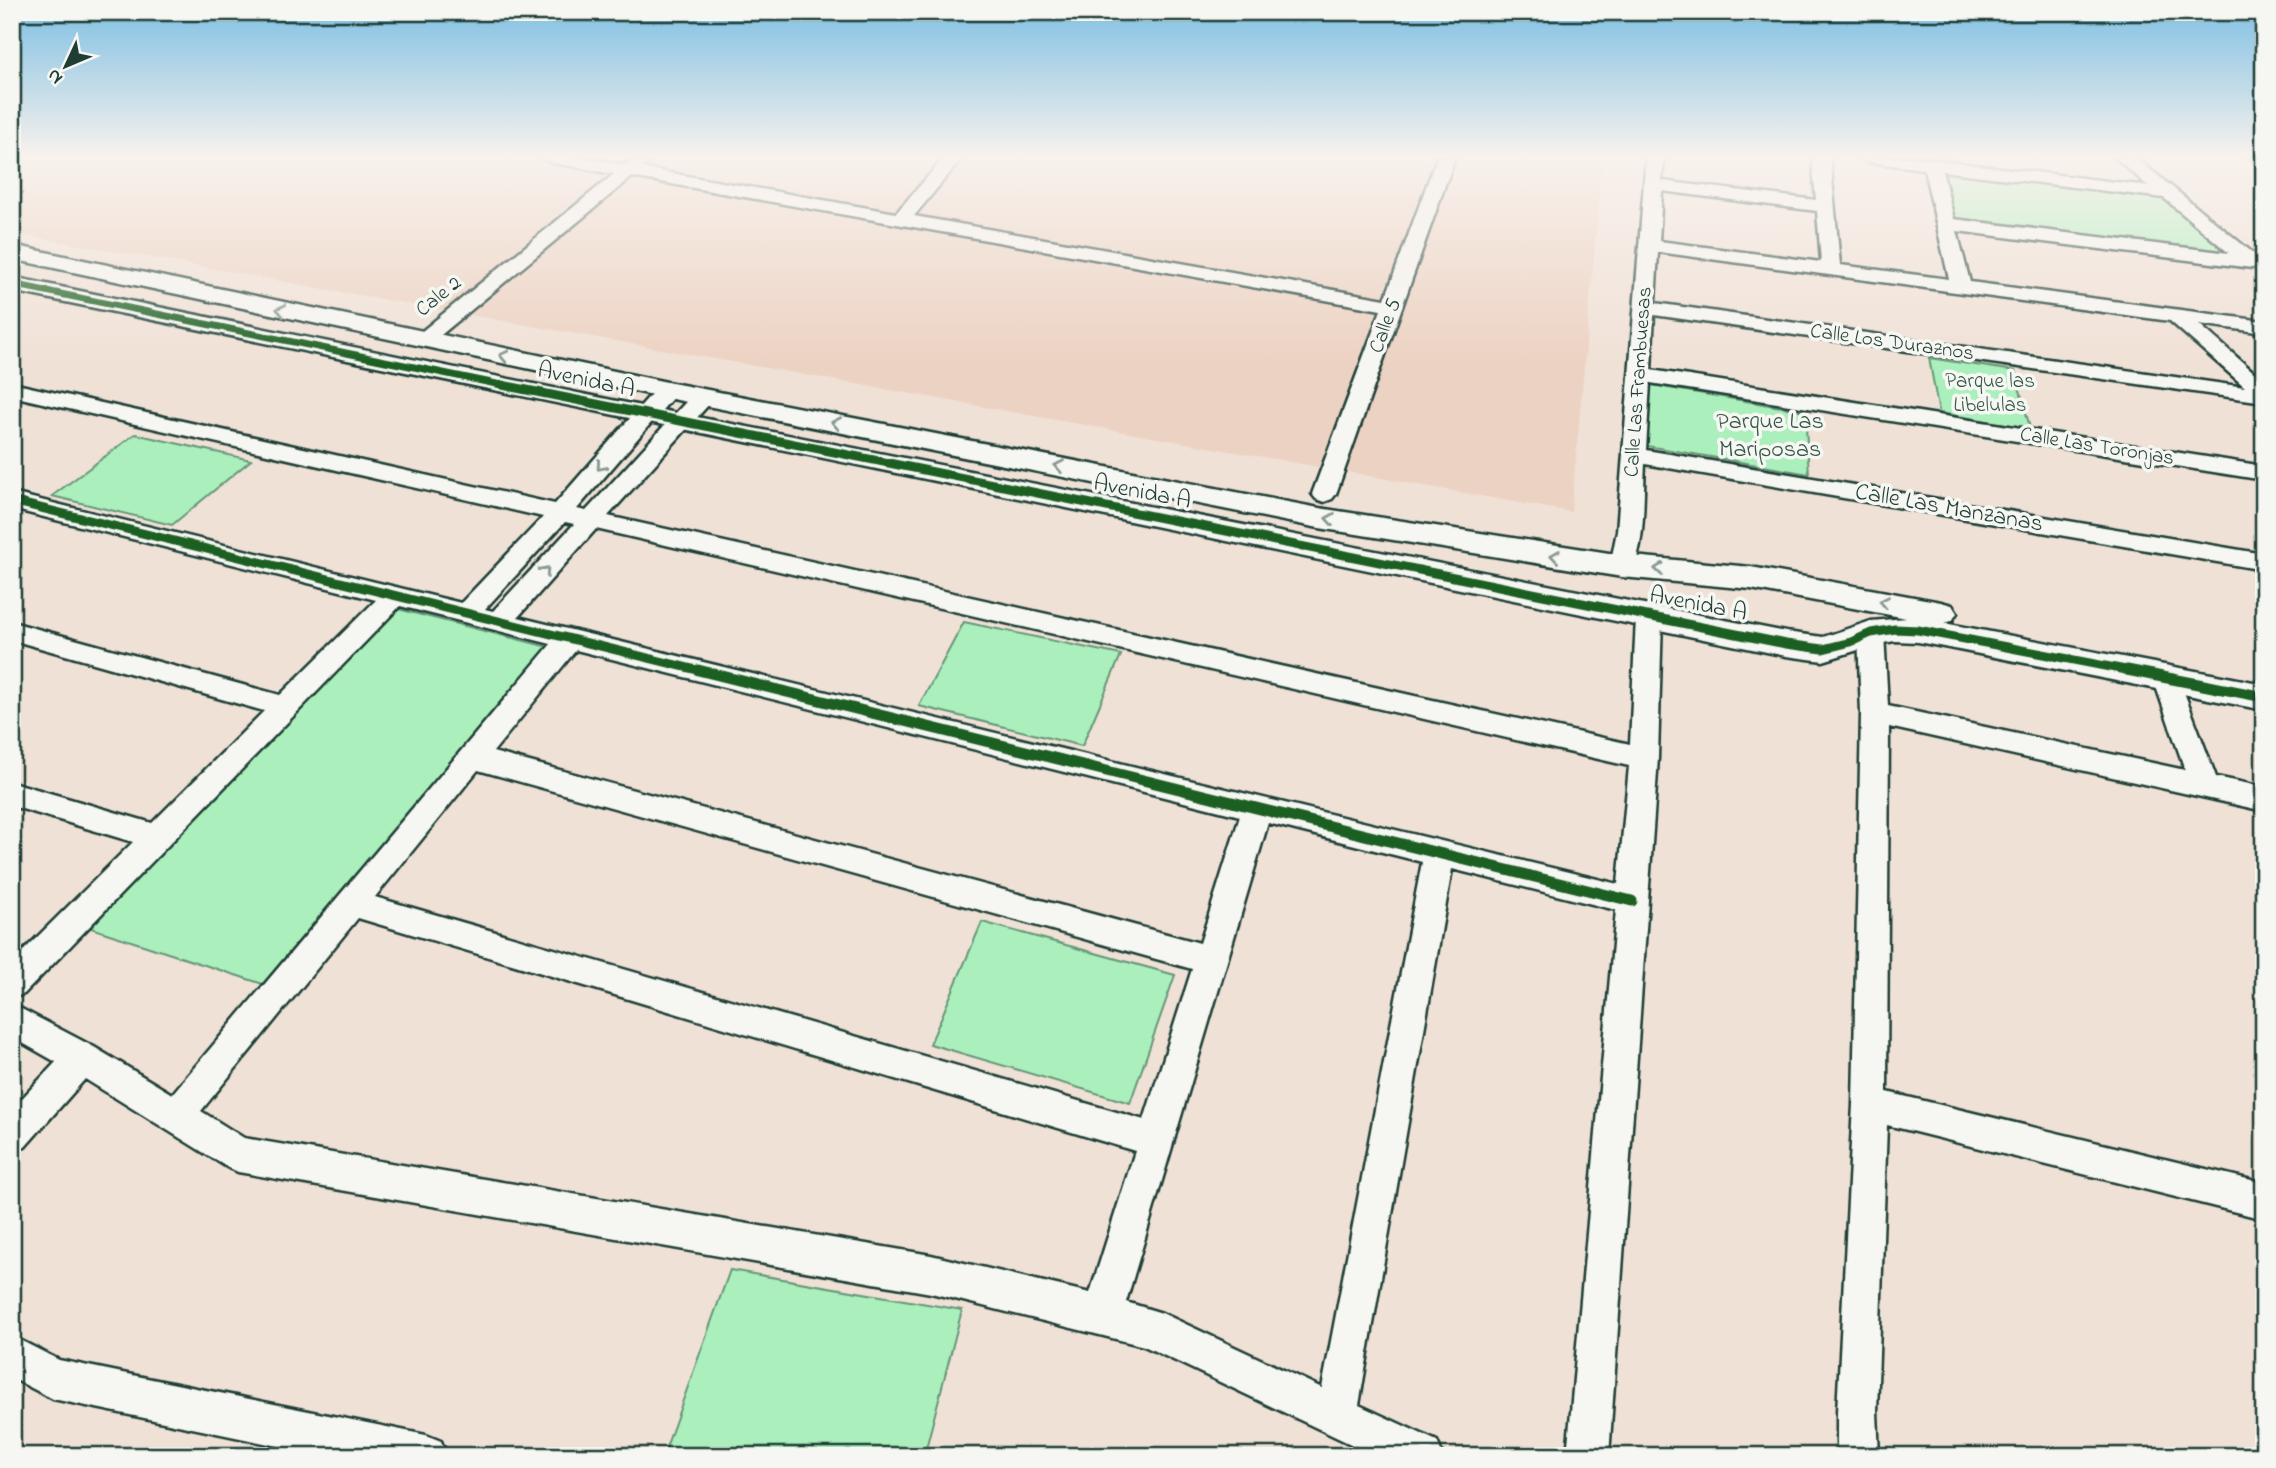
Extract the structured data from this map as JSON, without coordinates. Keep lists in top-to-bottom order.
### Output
{
  "streets": {
    "street": [
      "Cale 2",
      "Calle 5",
      "Calle Los Duraznos",
      "Avenida A",
      "Calle Las Frambuesas",
      "Calle Las Toronjas",
      "Calle Las Manzanas"
    ]
  },
  "crossings": [
    ["Cale 2", "Avenida A"],
    ["Calle Los Duraznos", "Calle Las Frambuesas"],
    ["Avenida A", "Calle Las Frambuesas"],
    ["Calle Las Frambuesas", "Calle Las Toronjas"],
    ["Calle Las Frambuesas", "Calle Las Manzanas"]
  ],
  "parks": ["Parque las Libelulas", "Parque Las Mariposas"],
  "north": "bottom left"
}
